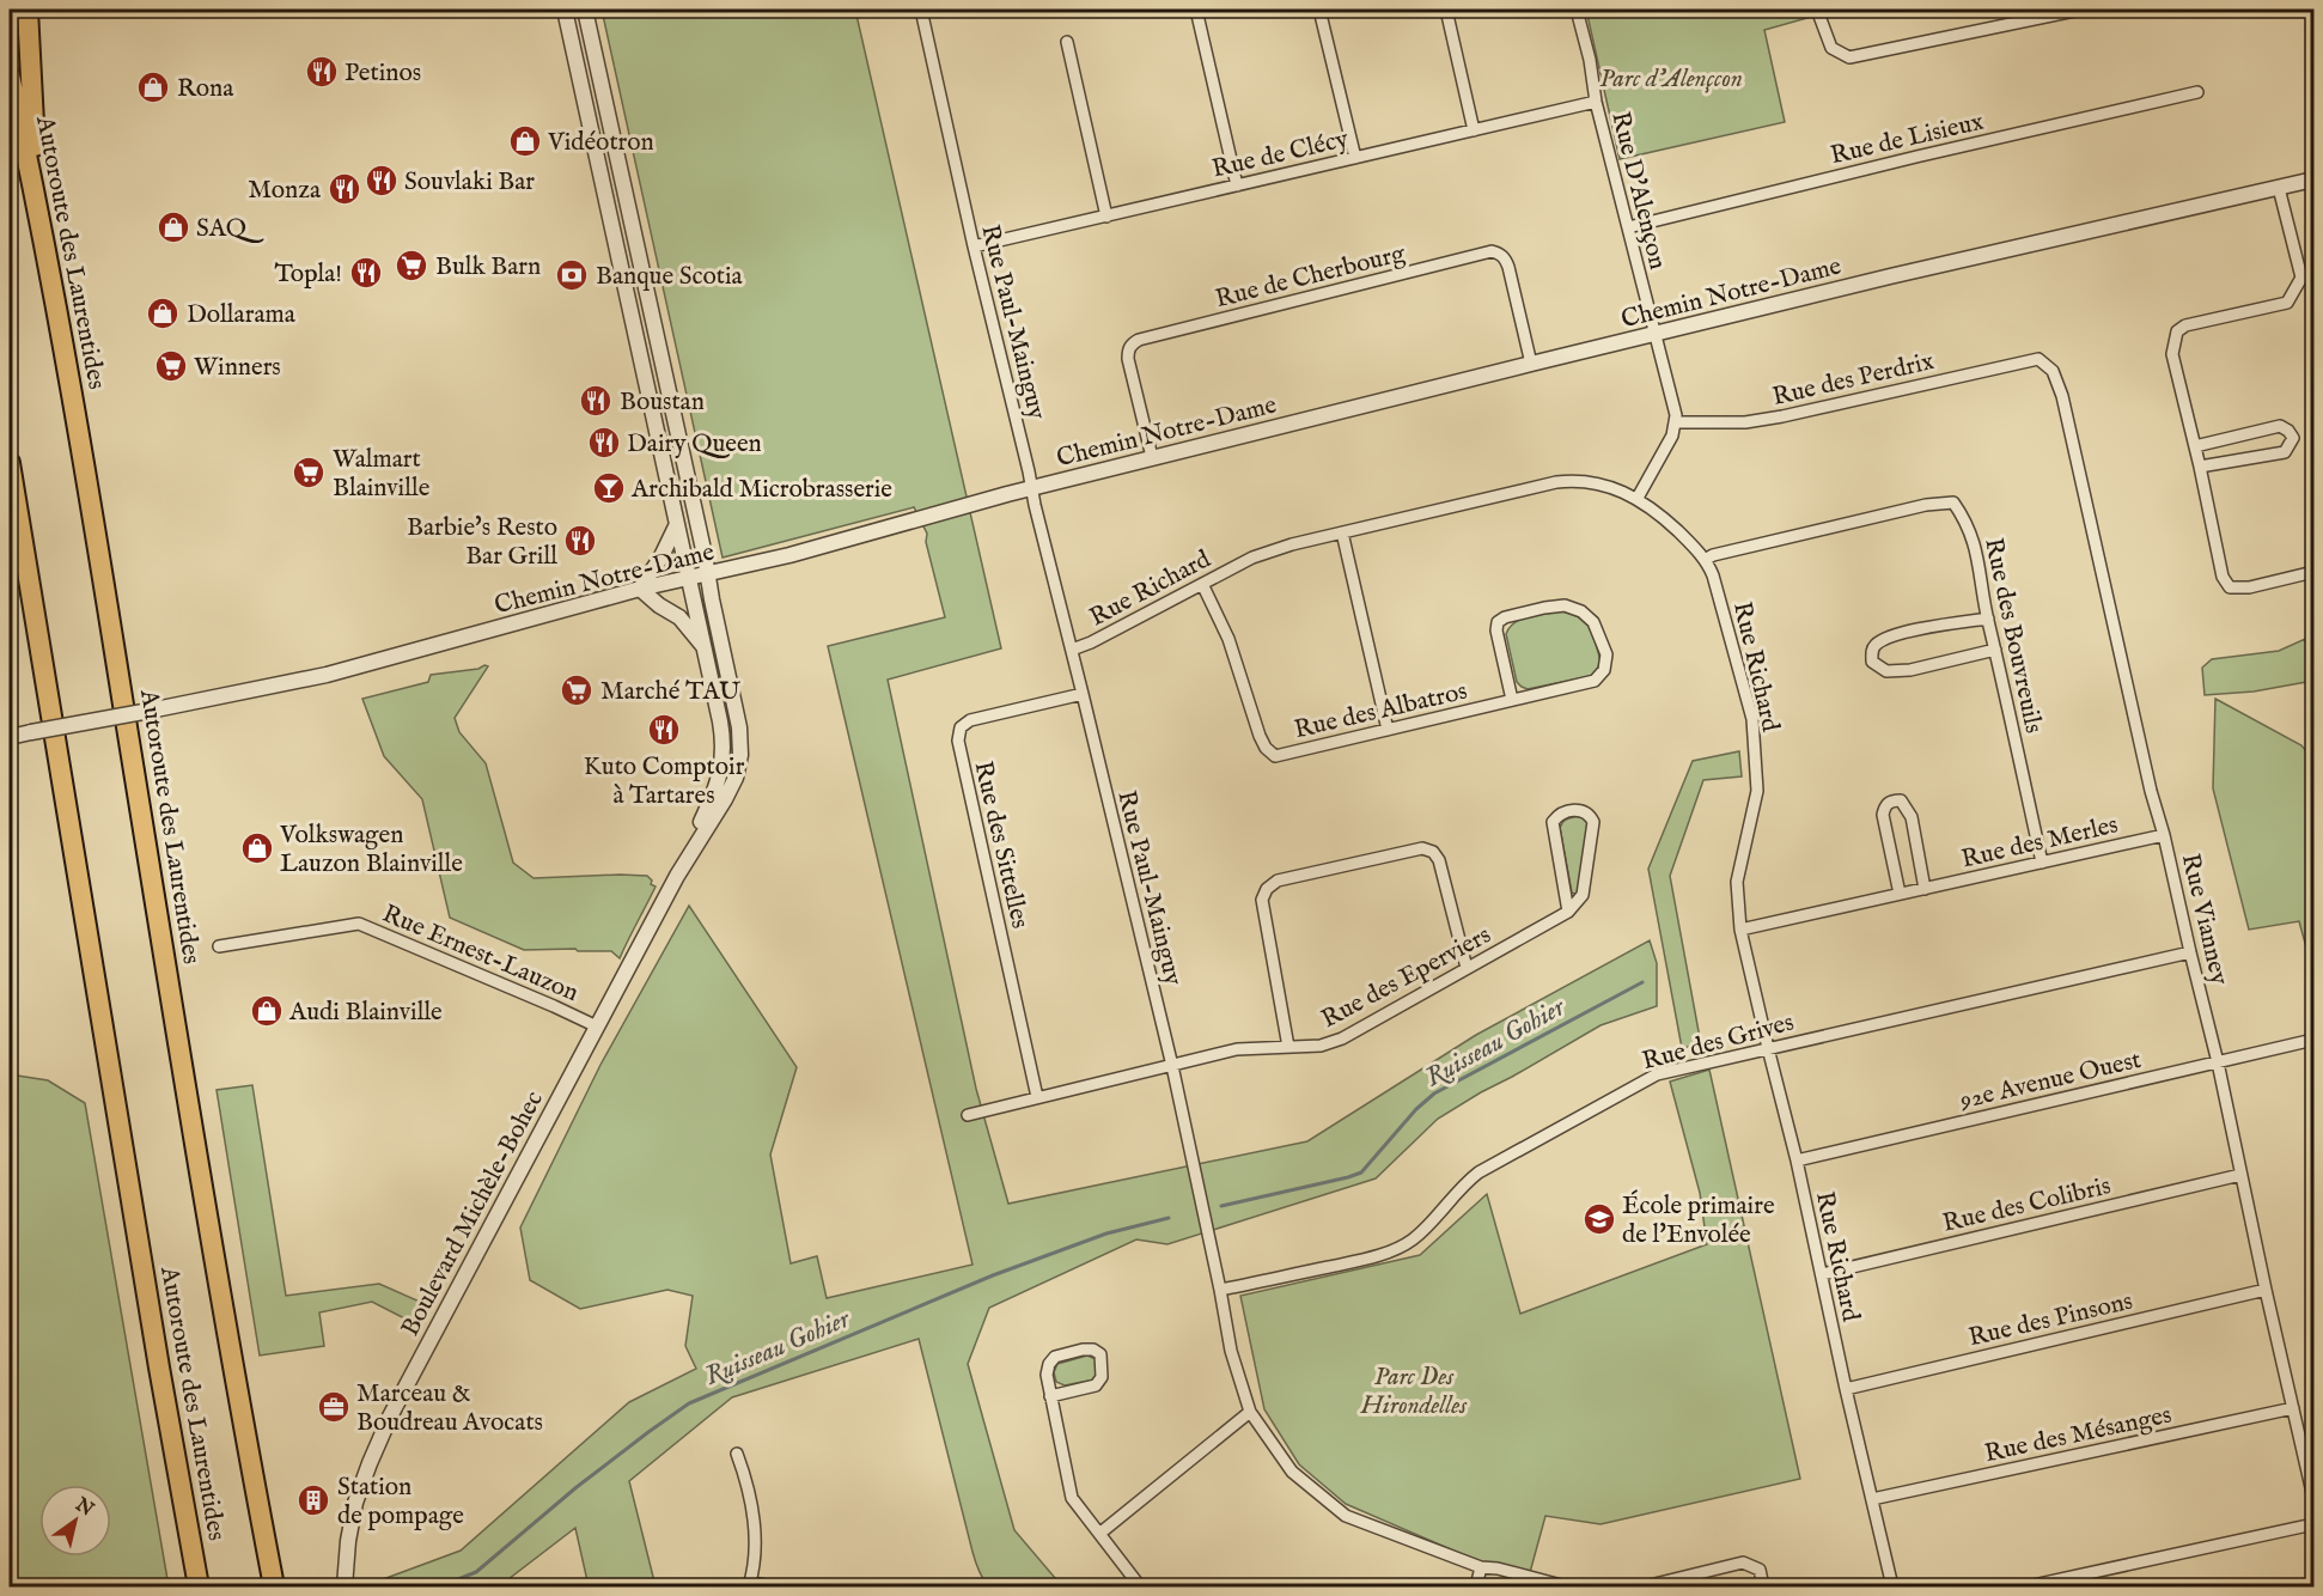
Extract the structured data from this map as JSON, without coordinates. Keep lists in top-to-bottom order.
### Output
{
  "streets": {
    "highway": ["Autoroute des Laurentides"],
    "street": [
      "Rue de Lisieux",
      "Rue de Clécy",
      "Rue D'Alençon",
      "Rue de Cherbourg",
      "Chemin Notre-Dame",
      "Rue Paul-Mainguy",
      "Rue des Perdrix",
      "Rue Richard",
      "Rue des Bouvreuils",
      "Rue des Albatros",
      "Rue des Merles",
      "Rue des Sittelles",
      "Rue Vianney",
      "Rue Ernest-Lauzon",
      "Rue des Eperviers",
      "Rue des Grives",
      "92e Avenue Ouest",
      "Rue des Colibris",
      "Boulevard Michèle-Bohec",
      "Rue des Pinsons",
      "Rue des Mésanges"
    ]
  },
  "crossings": [
    ["Rue de Lisieux", "Rue D'Alençon"],
    ["Rue de Clécy", "Rue D'Alençon"],
    ["Rue de Clécy", "Rue Paul-Mainguy"],
    ["Rue D'Alençon", "Chemin Notre-Dame"],
    ["Rue D'Alençon", "Rue des Perdrix"],
    ["Rue de Cherbourg", "Chemin Notre-Dame"],
    ["Chemin Notre-Dame", "Rue Paul-Mainguy"],
    ["Chemin Notre-Dame", "Boulevard Michèle-Bohec"],
    ["Rue Paul-Mainguy", "Rue Richard"],
    ["Rue Paul-Mainguy", "Rue des Sittelles"],
    ["Rue Paul-Mainguy", "Rue des Eperviers"],
    ["Rue Paul-Mainguy", "Rue des Grives"],
    ["Rue des Perdrix", "Rue Vianney"],
    ["Rue Richard", "Rue des Bouvreuils"],
    ["Rue Richard", "Rue des Albatros"],
    ["Rue Richard", "Rue des Merles"],
    ["Rue Richard", "Rue des Grives"],
    ["Rue Richard", "92e Avenue Ouest"],
    ["Rue Richard", "Rue des Colibris"],
    ["Rue Richard", "Rue des Pinsons"],
    ["Rue Richard", "Rue des Mésanges"],
    ["Rue des Bouvreuils", "Rue des Merles"],
    ["Rue des Merles", "Rue Vianney"],
    ["Rue des Sittelles", "Rue des Eperviers"],
    ["Rue Vianney", "Rue des Grives"],
    ["Rue Vianney", "92e Avenue Ouest"],
    ["Rue Vianney", "Rue des Colibris"],
    ["Rue Vianney", "Rue des Pinsons"],
    ["Rue Vianney", "Rue des Mésanges"],
    ["Rue Ernest-Lauzon", "Boulevard Michèle-Bohec"]
  ],
  "water": ["Ruisseau Gohier"],
  "parks": ["Parc d'Alençcon", "Parc Des Hirondelles"],
  "places": {
    "restaurant": [
      "Petinos",
      "Souvlaki Bar",
      "Monza",
      "Topla!",
      "Boustan",
      "Dairy Queen",
      "Barbie's Resto Bar Grill",
      "Kuto Comptoir à Tartares"
    ],
    "shop": [
      "Rona",
      "Vidéotron",
      "SAQ",
      "Dollarama",
      "Volkswagen Lauzon Blainville",
      "Audi Blainville"
    ],
    "supermarket": [
      "Bulk Barn",
      "Winners",
      "Walmart Blainville",
      "Marché TAU"
    ],
    "bank": ["Banque Scotia"],
    "bar": ["Archibald Microbrasserie"],
    "school or university": ["École primaire de l'Envolée"],
    "office": ["Marceau & Boudreau Avocats"],
    "building": ["Station de pompage"]
  },
  "north": "top right"
}
